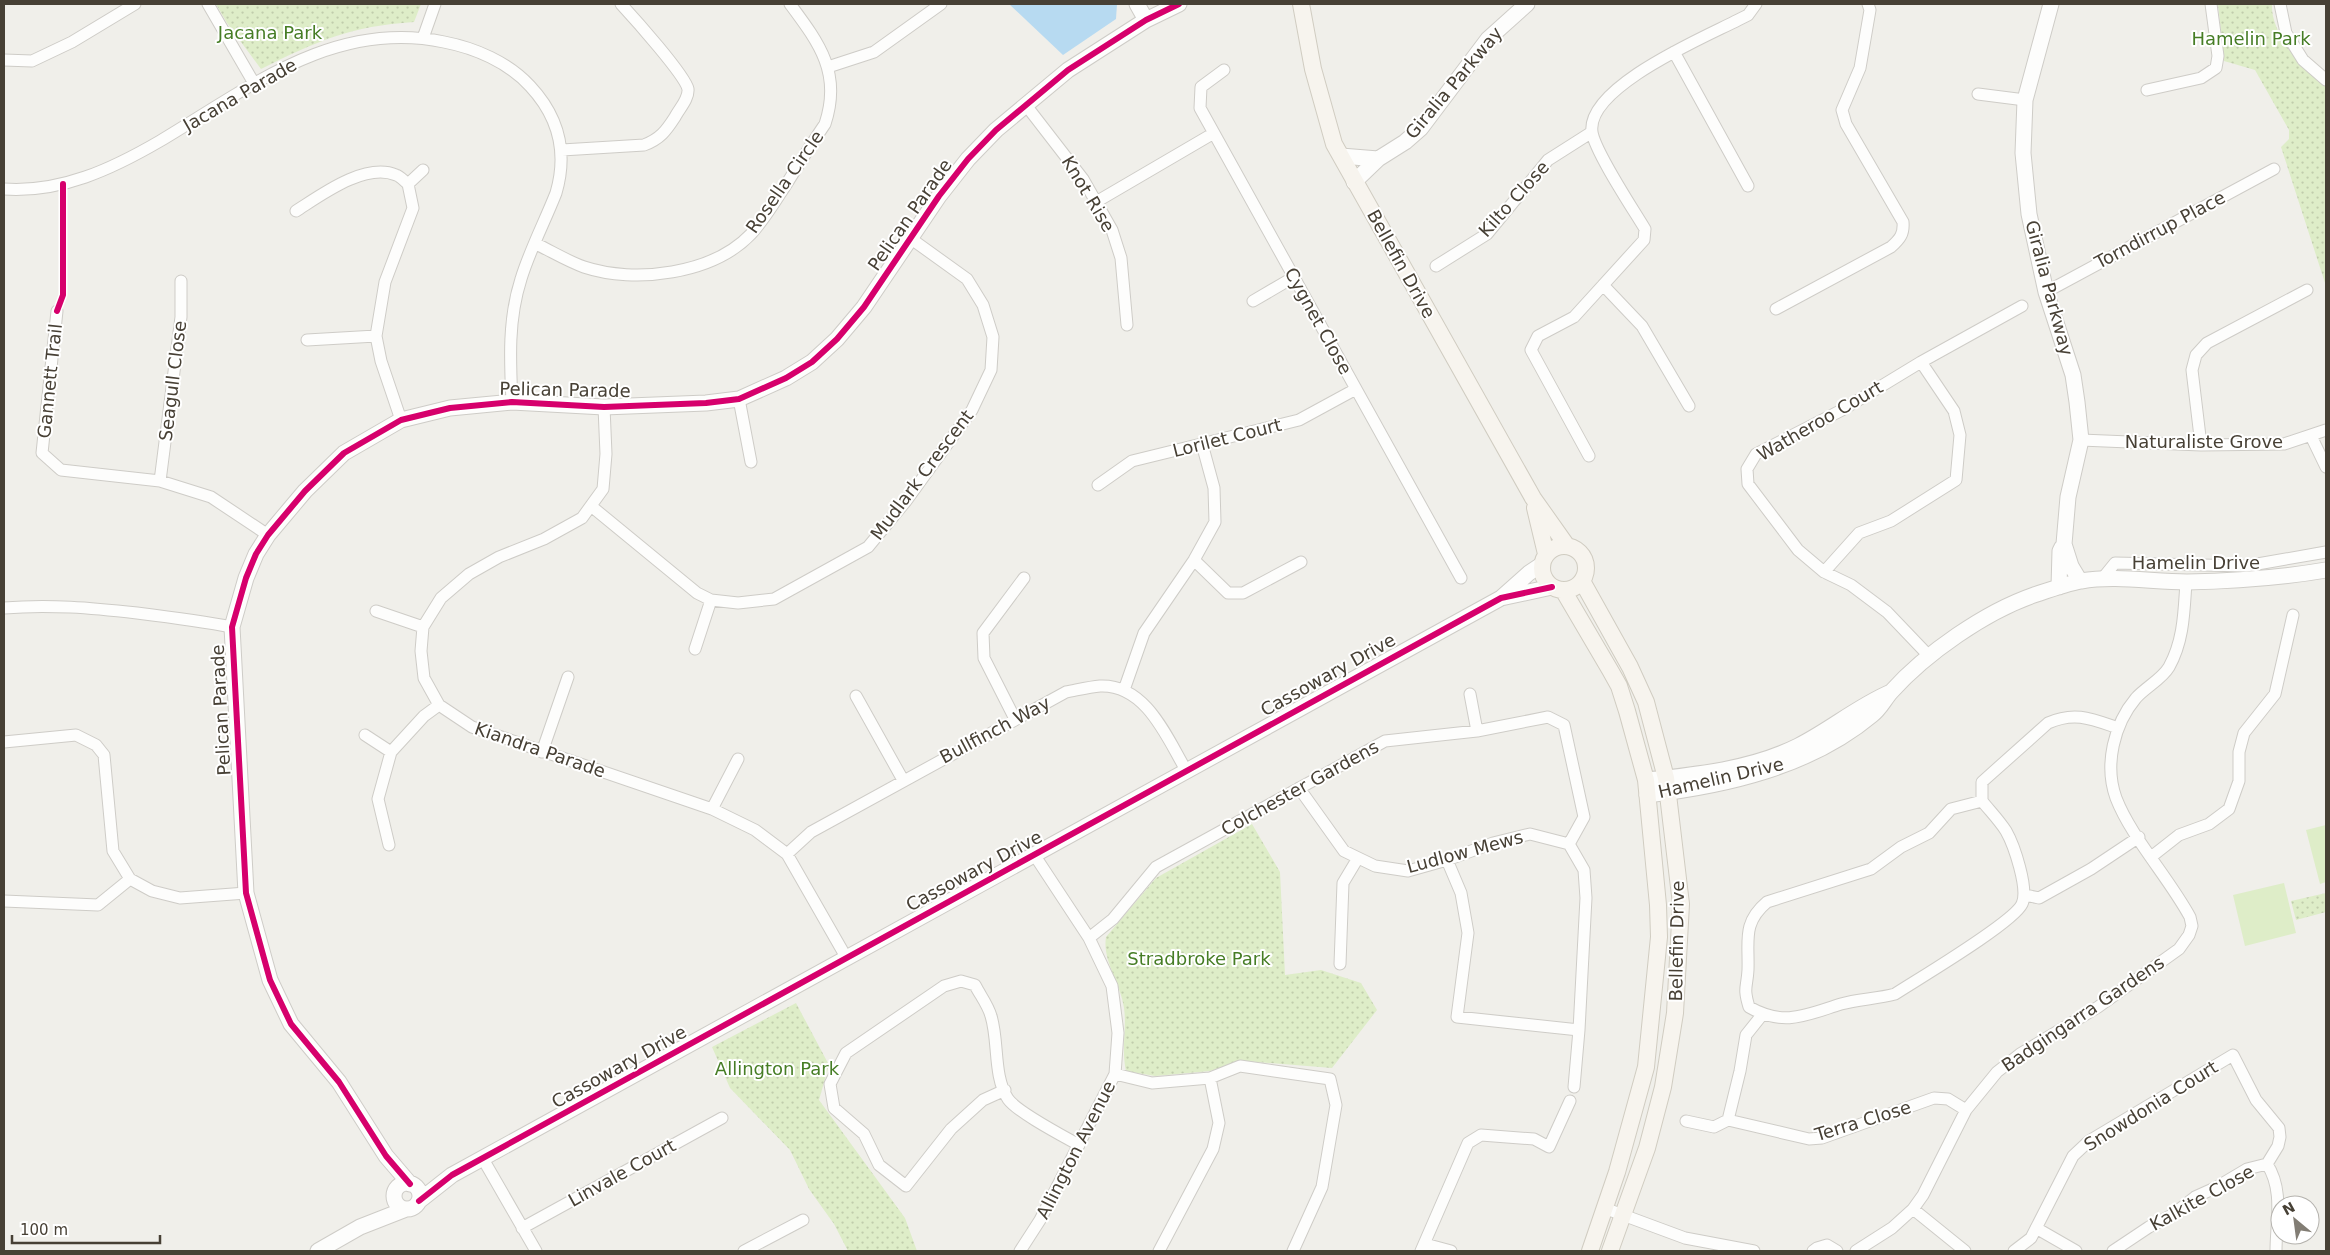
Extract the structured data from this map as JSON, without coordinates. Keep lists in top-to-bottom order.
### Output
{
  "streets": {
    "main road": ["Bellefin Drive"],
    "street": [
      "Giralia Parkway",
      "Jacana Parade",
      "Rosella Circle",
      "Knot Rise",
      "Kilto Close",
      "Pelican Parade",
      "Torndirrup Place",
      "Cygnet Close",
      "Gannett Trail",
      "Seagull Close",
      "Watheroo Court",
      "Lorilet Court",
      "Naturaliste Grove",
      "Mudlark Crescent",
      "Hamelin Drive",
      "Cassowary Drive",
      "Bullfinch Way",
      "Kiandra Parade",
      "Colchester Gardens",
      "Ludlow Mews",
      "Badgingarra Gardens",
      "Snowdonia Court",
      "Terra Close",
      "Allington Avenue",
      "Linvale Court",
      "Kalkite Close"
    ]
  },
  "crossings": [
    ["Giralia Parkway", "Torndirrup Place"],
    ["Giralia Parkway", "Bellefin Drive"],
    ["Giralia Parkway", "Naturaliste Grove"],
    ["Giralia Parkway", "Hamelin Drive"],
    ["Jacana Parade", "Rosella Circle"],
    ["Jacana Parade", "Pelican Parade"],
    ["Knot Rise", "Pelican Parade"],
    ["Pelican Parade", "Gannett Trail"],
    ["Pelican Parade", "Mudlark Crescent"],
    ["Pelican Parade", "Cassowary Drive"],
    ["Pelican Parade", "Kiandra Parade"],
    ["Bellefin Drive", "Hamelin Drive"],
    ["Bellefin Drive", "Cassowary Drive"],
    ["Cygnet Close", "Lorilet Court"],
    ["Gannett Trail", "Seagull Close"],
    ["Watheroo Court", "Hamelin Drive"],
    ["Mudlark Crescent", "Kiandra Parade"],
    ["Hamelin Drive", "Badgingarra Gardens"],
    ["Cassowary Drive", "Bullfinch Way"],
    ["Cassowary Drive", "Kiandra Parade"],
    ["Cassowary Drive", "Allington Avenue"],
    ["Bullfinch Way", "Kiandra Parade"],
    ["Colchester Gardens", "Ludlow Mews"],
    ["Colchester Gardens", "Allington Avenue"],
    ["Badgingarra Gardens", "Terra Close"],
    ["Snowdonia Court", "Kalkite Close"]
  ],
  "parks": [
    "Jacana Park",
    "Hamelin Park",
    "Stradbroke Park",
    "Allington Park"
  ],
  "scale_bar": "100 m",
  "north": "top left"
}
